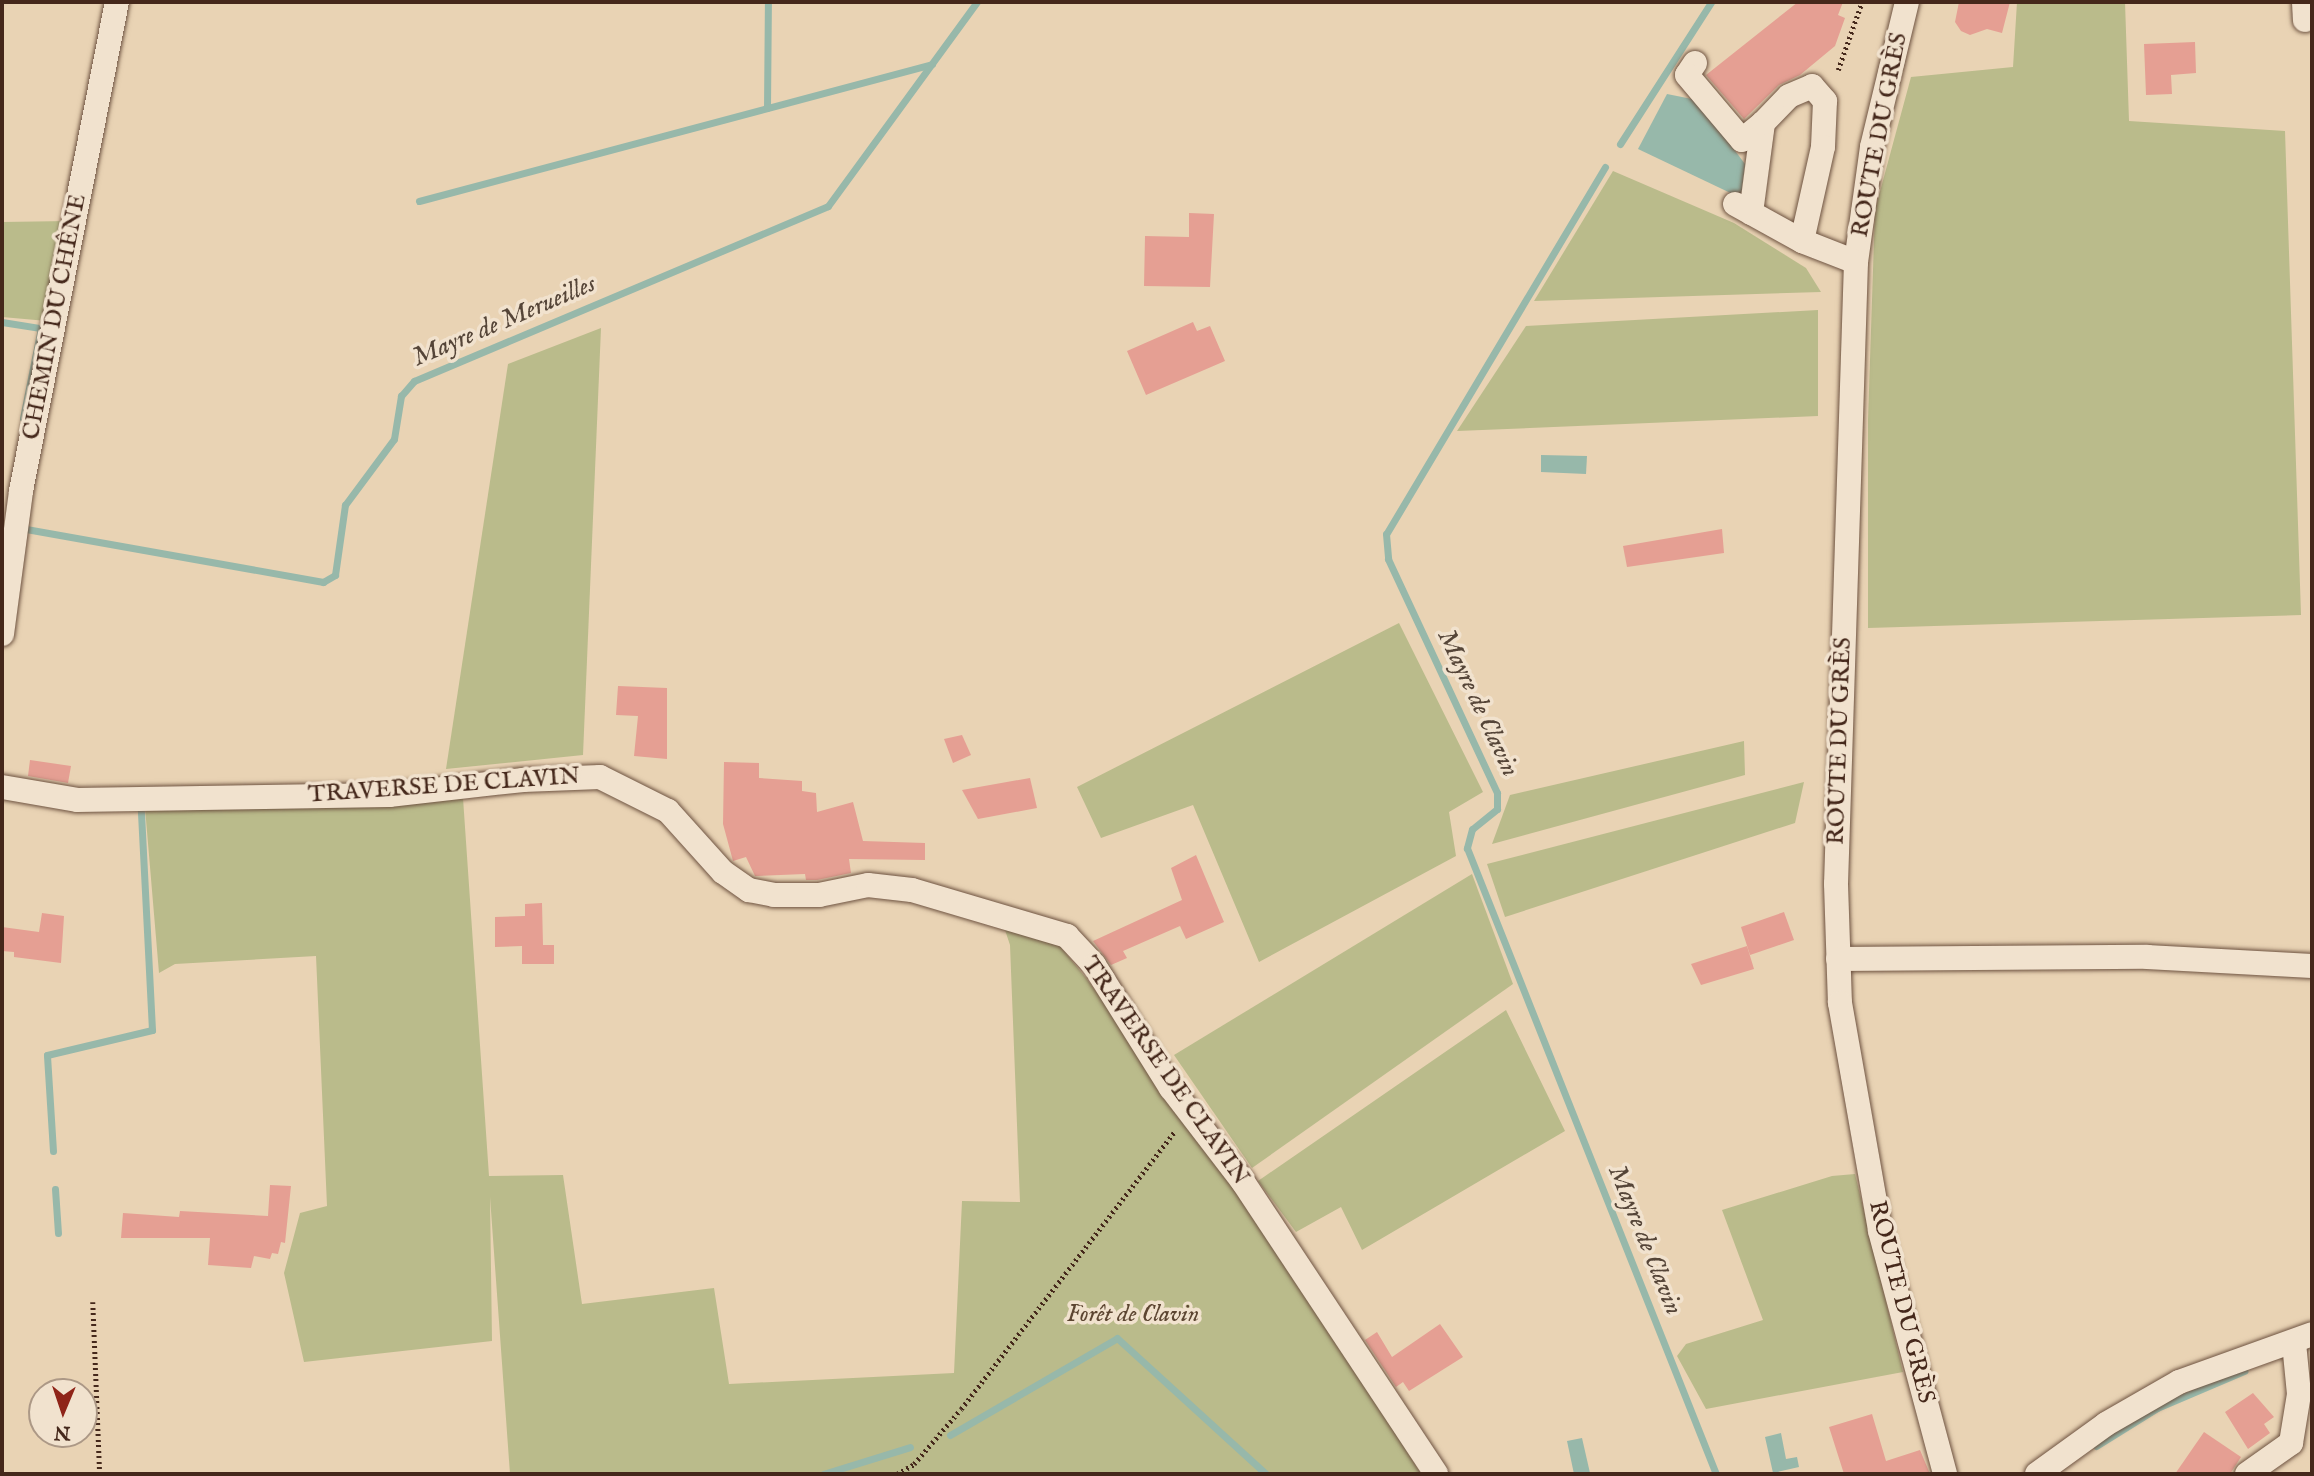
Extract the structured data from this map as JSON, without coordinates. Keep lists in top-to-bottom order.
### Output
{
  "streets": {
    "street": ["ROUTE DU GRÈS", "CHEMIN DU CHÊNE", "TRAVERSE DE CLAVIN"]
  },
  "water": ["Mayre de Merueilles", "Mayre de Clavin"],
  "parks": ["Forêt de Clavin"],
  "north": "bottom"
}
